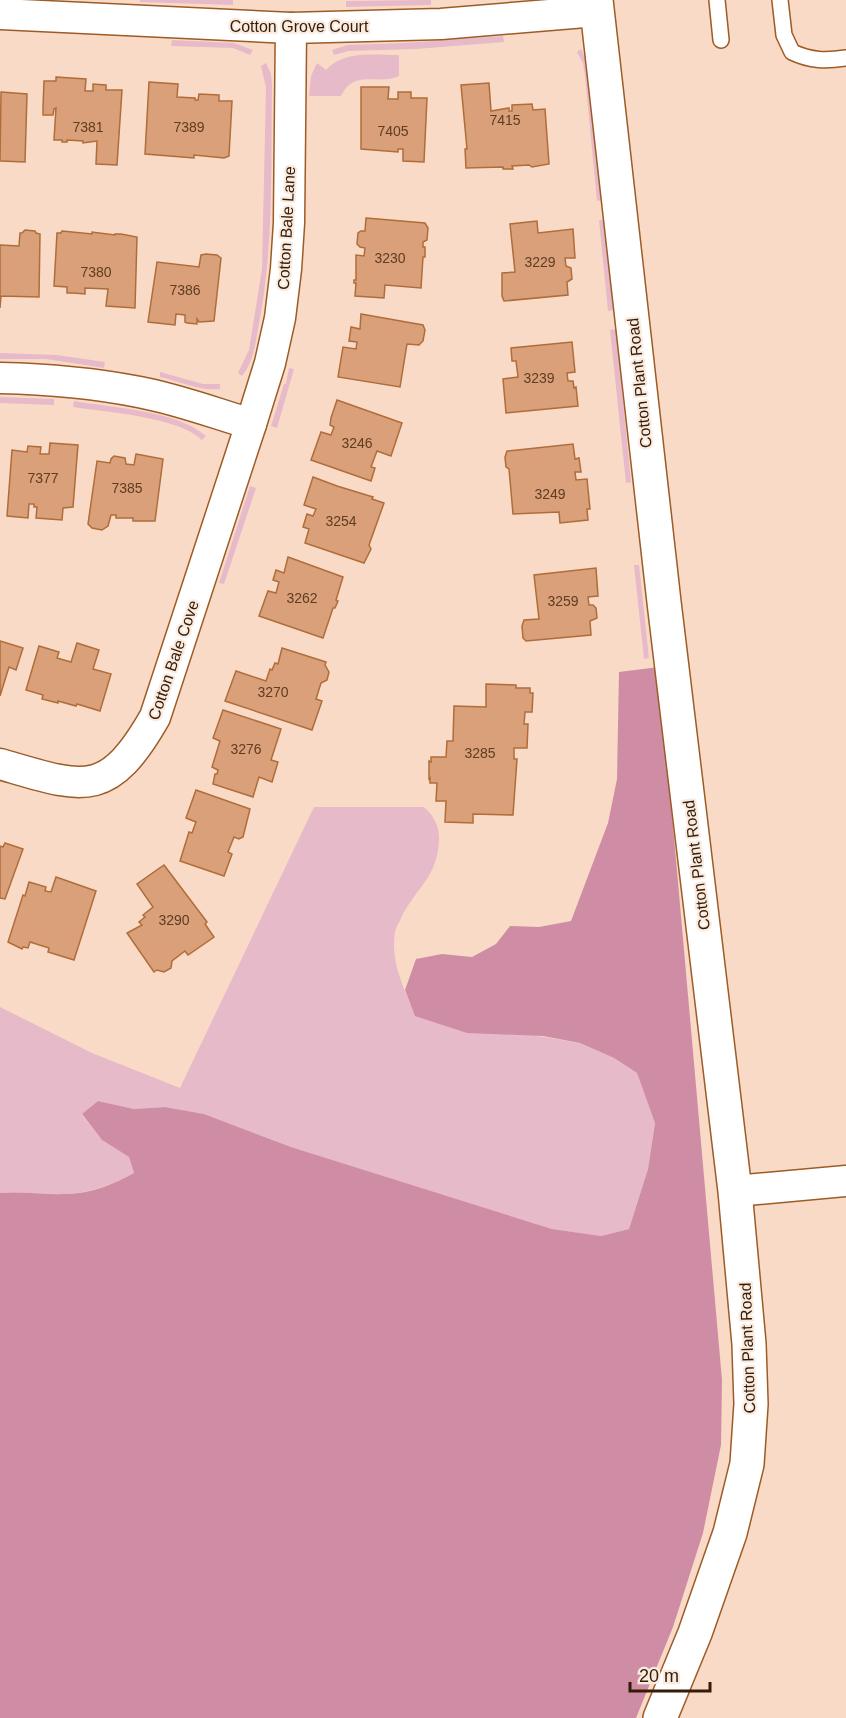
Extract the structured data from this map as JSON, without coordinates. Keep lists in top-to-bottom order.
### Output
{
  "streets": {
    "street": [
      "Cotton Grove Court",
      "Cotton Bale Lane",
      "Cotton Plant Road",
      "Cotton Bale Cove"
    ]
  },
  "crossings": [
    ["Cotton Grove Court", "Cotton Bale Lane"],
    ["Cotton Grove Court", "Cotton Plant Road"],
    ["Cotton Bale Lane", "Cotton Bale Cove"]
  ],
  "house_numbers": [
    "7415",
    "7381",
    "7389",
    "7405",
    "3230",
    "3229",
    "7380",
    "7386",
    "3239",
    "3246",
    "7377",
    "7385",
    "3249",
    "3254",
    "3262",
    "3259",
    "3270",
    "3276",
    "3285",
    "3290"
  ],
  "scale_bar": "20 m"
}
